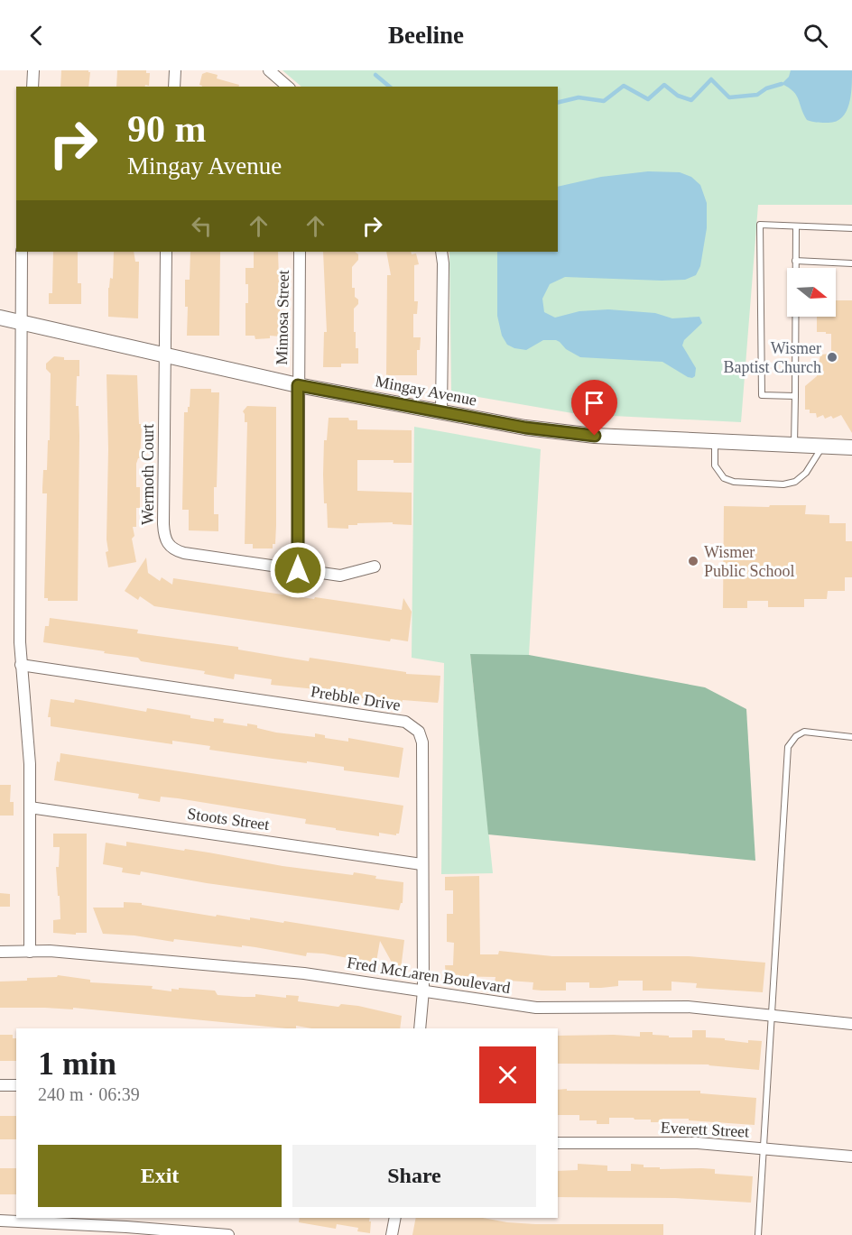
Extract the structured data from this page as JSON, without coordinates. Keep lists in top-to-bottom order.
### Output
{
  "streets": {
    "street": [
      "Mimosa Street",
      "Mingay Avenue",
      "Wermoth Court",
      "Prebble Drive",
      "Stoots Street",
      "Fred McLaren Boulevard",
      "Everett Street"
    ]
  },
  "crossings": [
    ["Mimosa Street", "Mingay Avenue"],
    ["Mimosa Street", "Wermoth Court"],
    ["Mingay Avenue", "Wermoth Court"],
    ["Prebble Drive", "Stoots Street"],
    ["Prebble Drive", "Fred McLaren Boulevard"]
  ],
  "places": ["Wismer Baptist Church", "Wismer Public School"],
  "north": "right",
  "page": {
    "header": "Beeline",
    "turn": ["90 m", "Mingay Avenue"],
    "heading": ["1 min", "240 m · 06:39"],
    "buttons": ["Exit", "Share"]
  }
}
